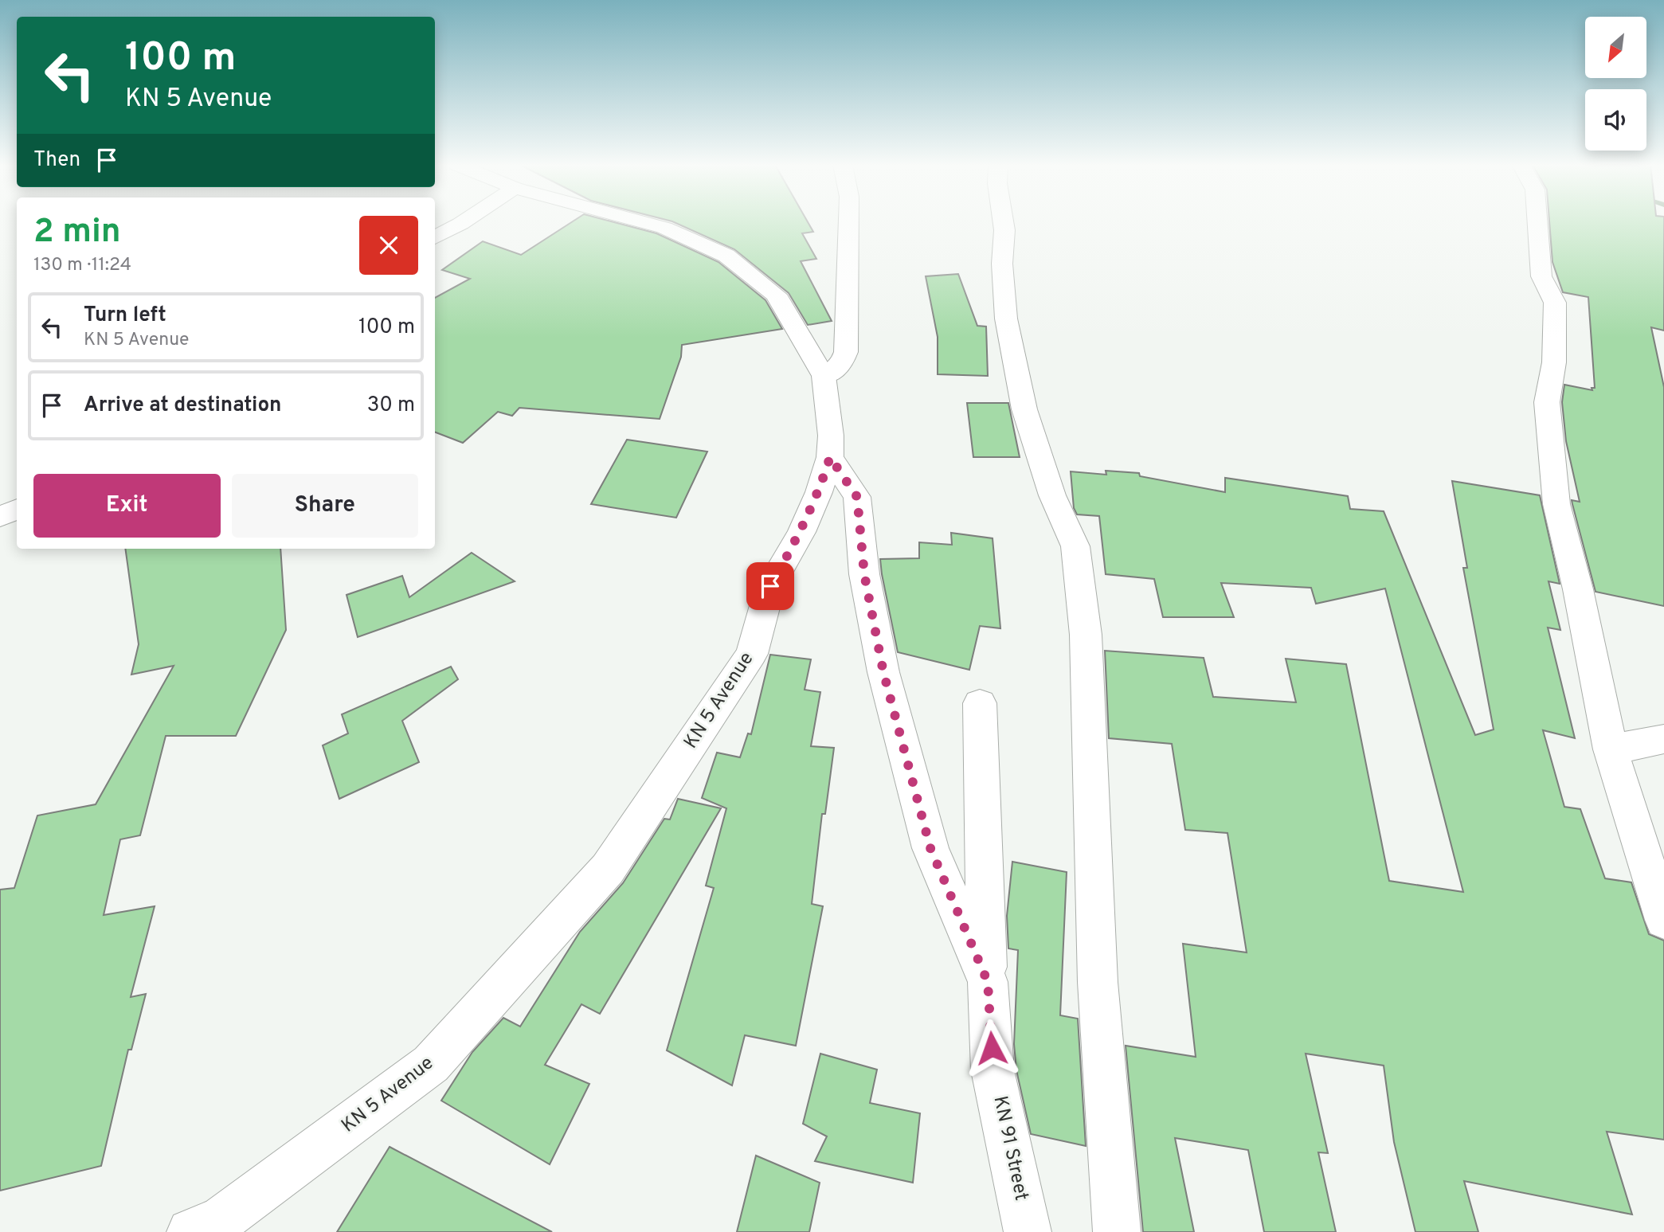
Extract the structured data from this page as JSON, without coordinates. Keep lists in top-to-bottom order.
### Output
{
  "streets": {
    "street": ["KN 5 Avenue", "KN 91 Street"]
  },
  "crossings": [
    ["KN 5 Avenue", "KN 91 Street"]
  ],
  "north": "bottom left",
  "page": {
    "turn": ["100 m", "KN 5 Avenue"],
    "then": "Then",
    "heading": ["2 min", "130 m · 11:24"],
    "list": [
      {
        "name": "Turn left",
        "note": "KN 5 Avenue",
        "value": "100 m"
      },
      {
        "name": "Arrive at destination",
        "value": "30 m"
      }
    ],
    "buttons": ["Exit", "Share"]
  }
}
